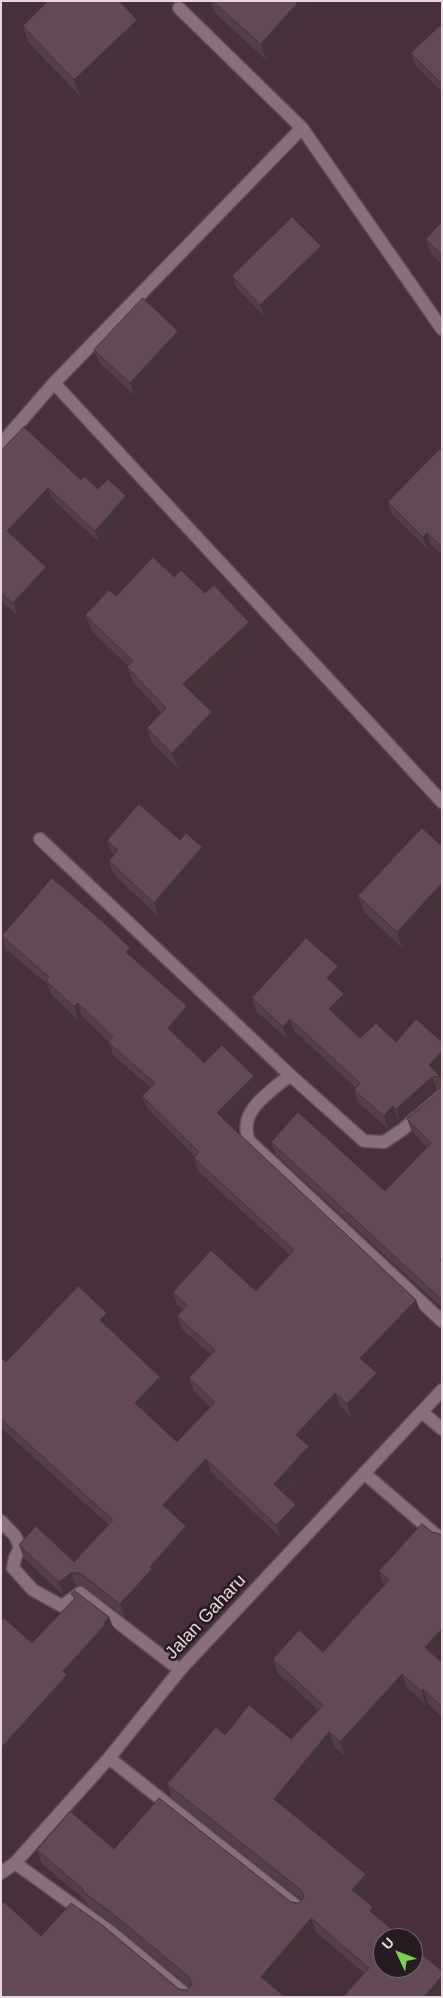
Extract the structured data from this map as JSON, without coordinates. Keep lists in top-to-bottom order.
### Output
{
  "streets": {
    "street": ["Jalan Gaharu"]
  },
  "north": "top left"
}
